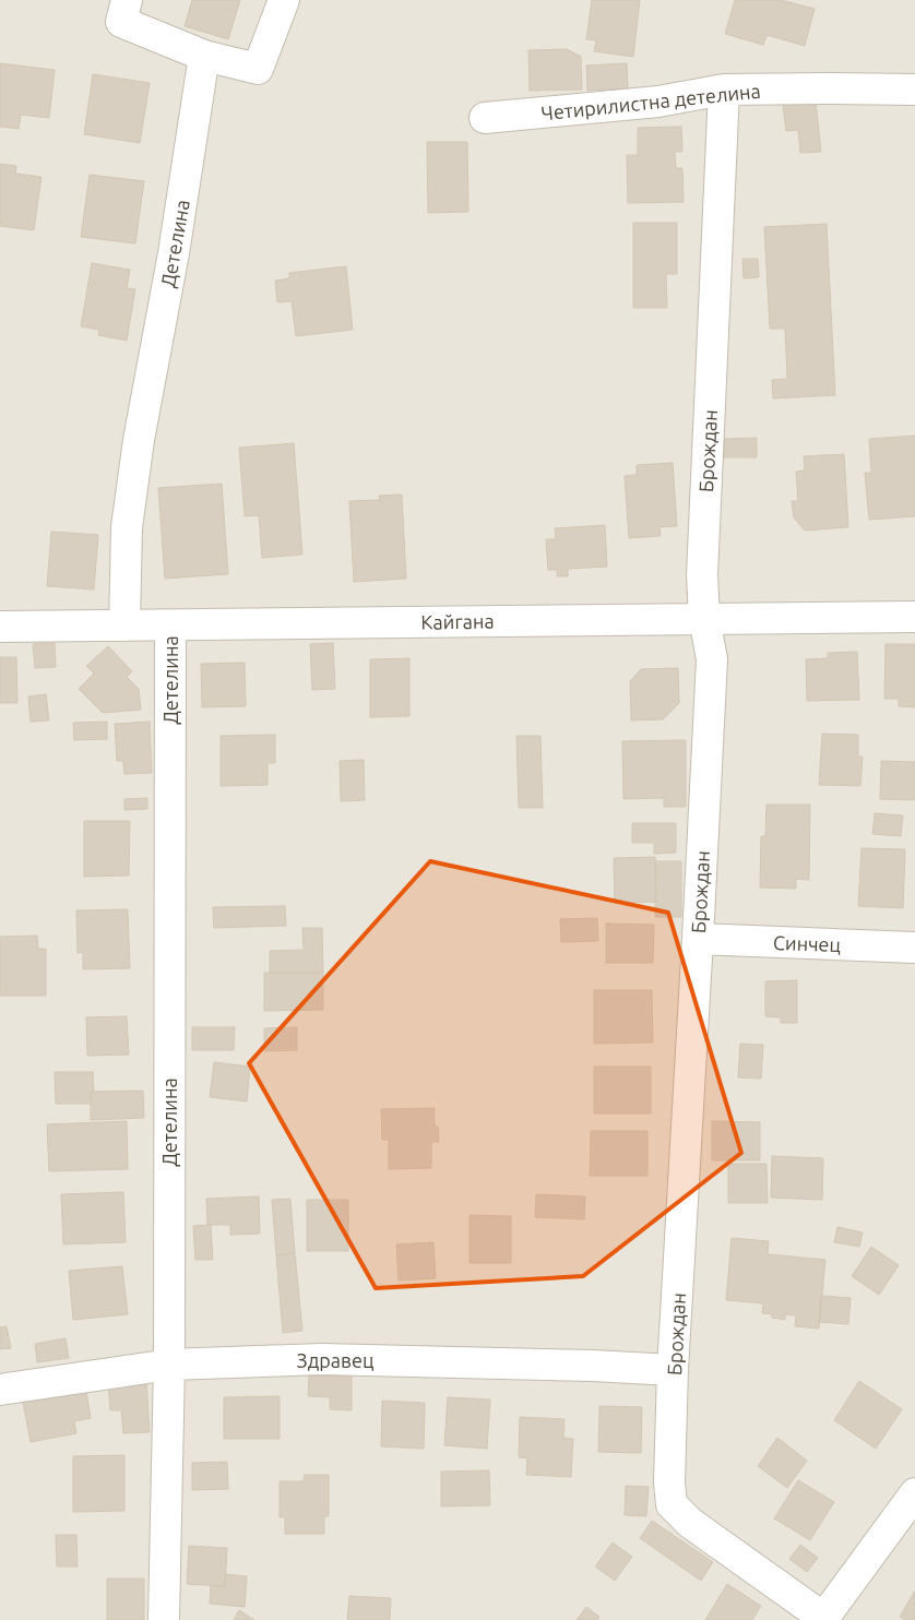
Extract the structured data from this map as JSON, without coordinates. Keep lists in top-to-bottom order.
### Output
{
  "streets": {
    "street": [
      "Четирилистна детелина",
      "Детелина",
      "Брождан",
      "Кайгана",
      "Синчец",
      "Здравец"
    ]
  },
  "crossings": [
    ["Четирилистна детелина", "Брождан"],
    ["Детелина", "Кайгана"],
    ["Детелина", "Здравец"],
    ["Брождан", "Кайгана"],
    ["Брождан", "Синчец"],
    ["Брождан", "Здравец"]
  ]
}
